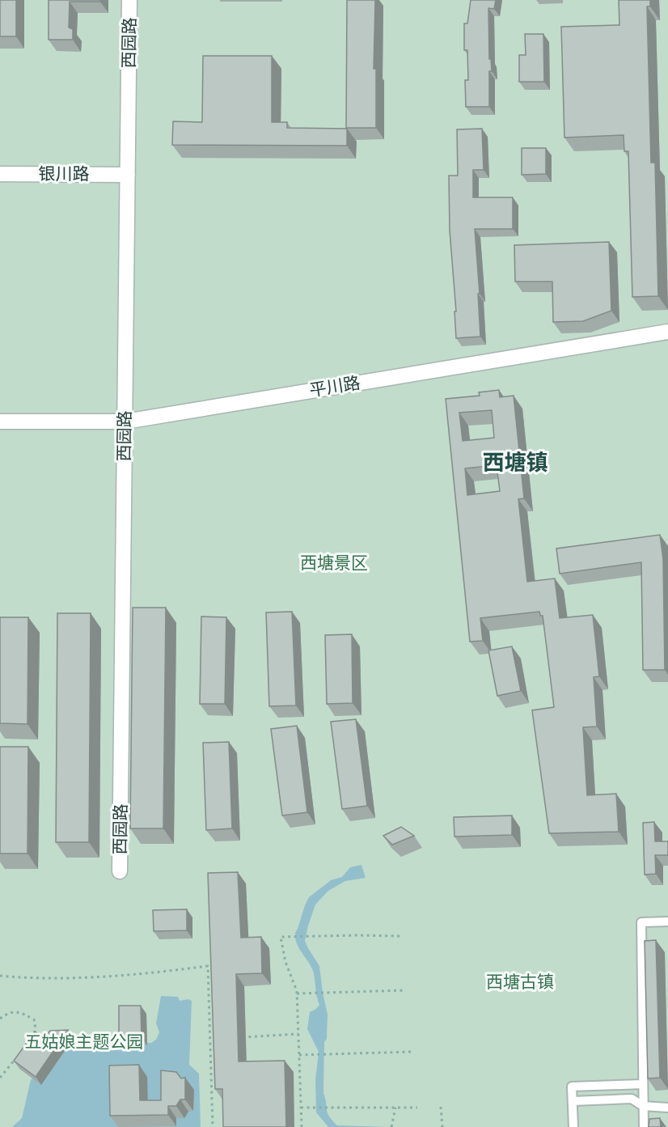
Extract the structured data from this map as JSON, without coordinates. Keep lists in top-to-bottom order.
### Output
{
  "streets": {
    "street": ["西园路", "银川路", "平川路"]
  },
  "crossings": [
    ["西园路", "银川路"],
    ["西园路", "平川路"]
  ],
  "districts": ["西塘镇"],
  "parks": ["西塘景区", "西塘古镇", "五姑娘主题公园"]
}
